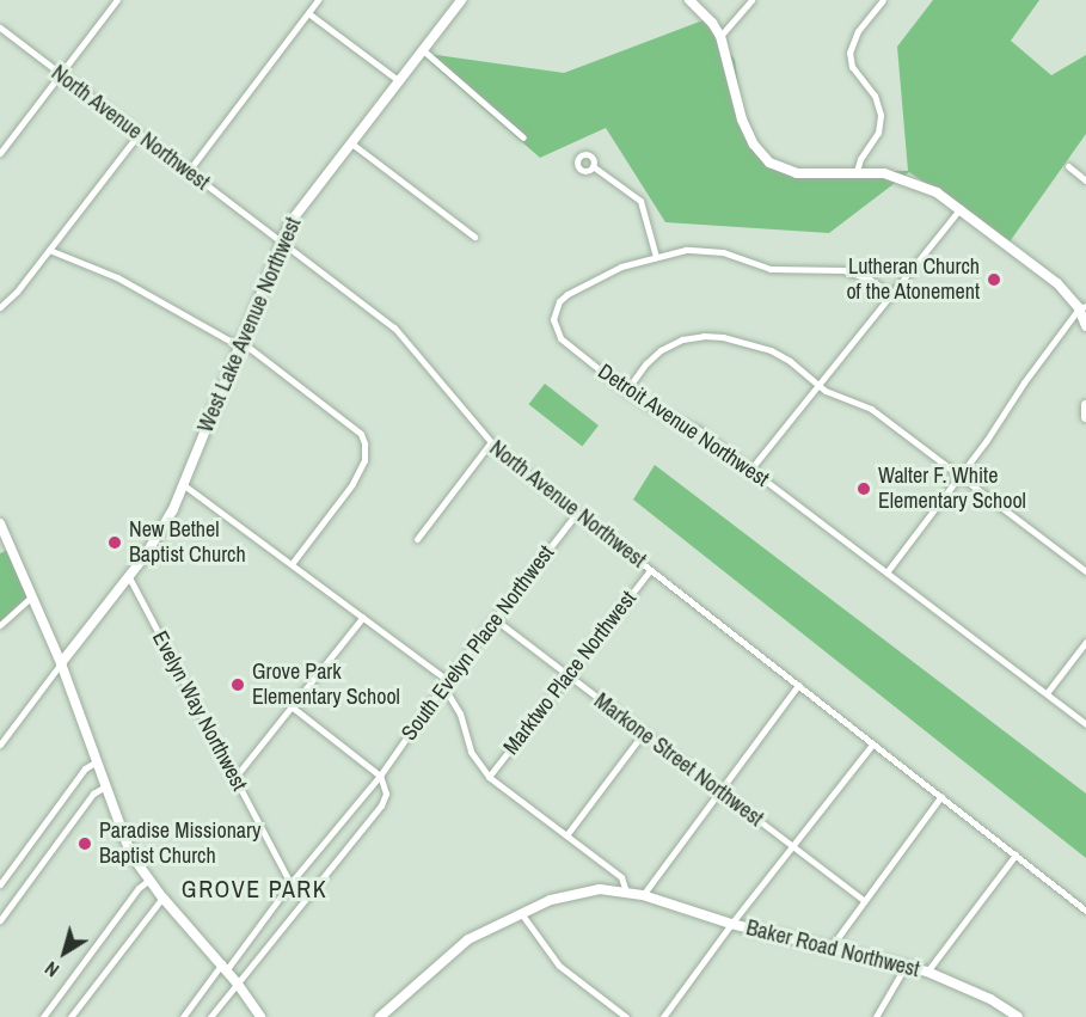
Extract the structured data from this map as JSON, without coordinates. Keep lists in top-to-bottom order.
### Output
{
  "streets": {
    "street": [
      "North Avenue Northwest",
      "West Lake Avenue Northwest",
      "Detroit Avenue Northwest",
      "South Evelyn Place Northwest",
      "Marktwo Place Northwest",
      "Evelyn Way Northwest",
      "Markone Street Northwest",
      "Baker Road Northwest"
    ]
  },
  "crossings": [
    ["North Avenue Northwest", "West Lake Avenue Northwest"],
    ["North Avenue Northwest", "South Evelyn Place Northwest"],
    ["North Avenue Northwest", "Marktwo Place Northwest"],
    ["West Lake Avenue Northwest", "Evelyn Way Northwest"],
    ["South Evelyn Place Northwest", "Evelyn Way Northwest"],
    ["South Evelyn Place Northwest", "Markone Street Northwest"],
    ["Marktwo Place Northwest", "Markone Street Northwest"]
  ],
  "districts": ["GROVE PARK"],
  "places": [
    "Lutheran Church of the Atonement",
    "Walter F. White Elementary School",
    "New Bethel Baptist Church",
    "Grove Park Elementary School",
    "Paradise Missionary Baptist Church"
  ],
  "north": "bottom left"
}
